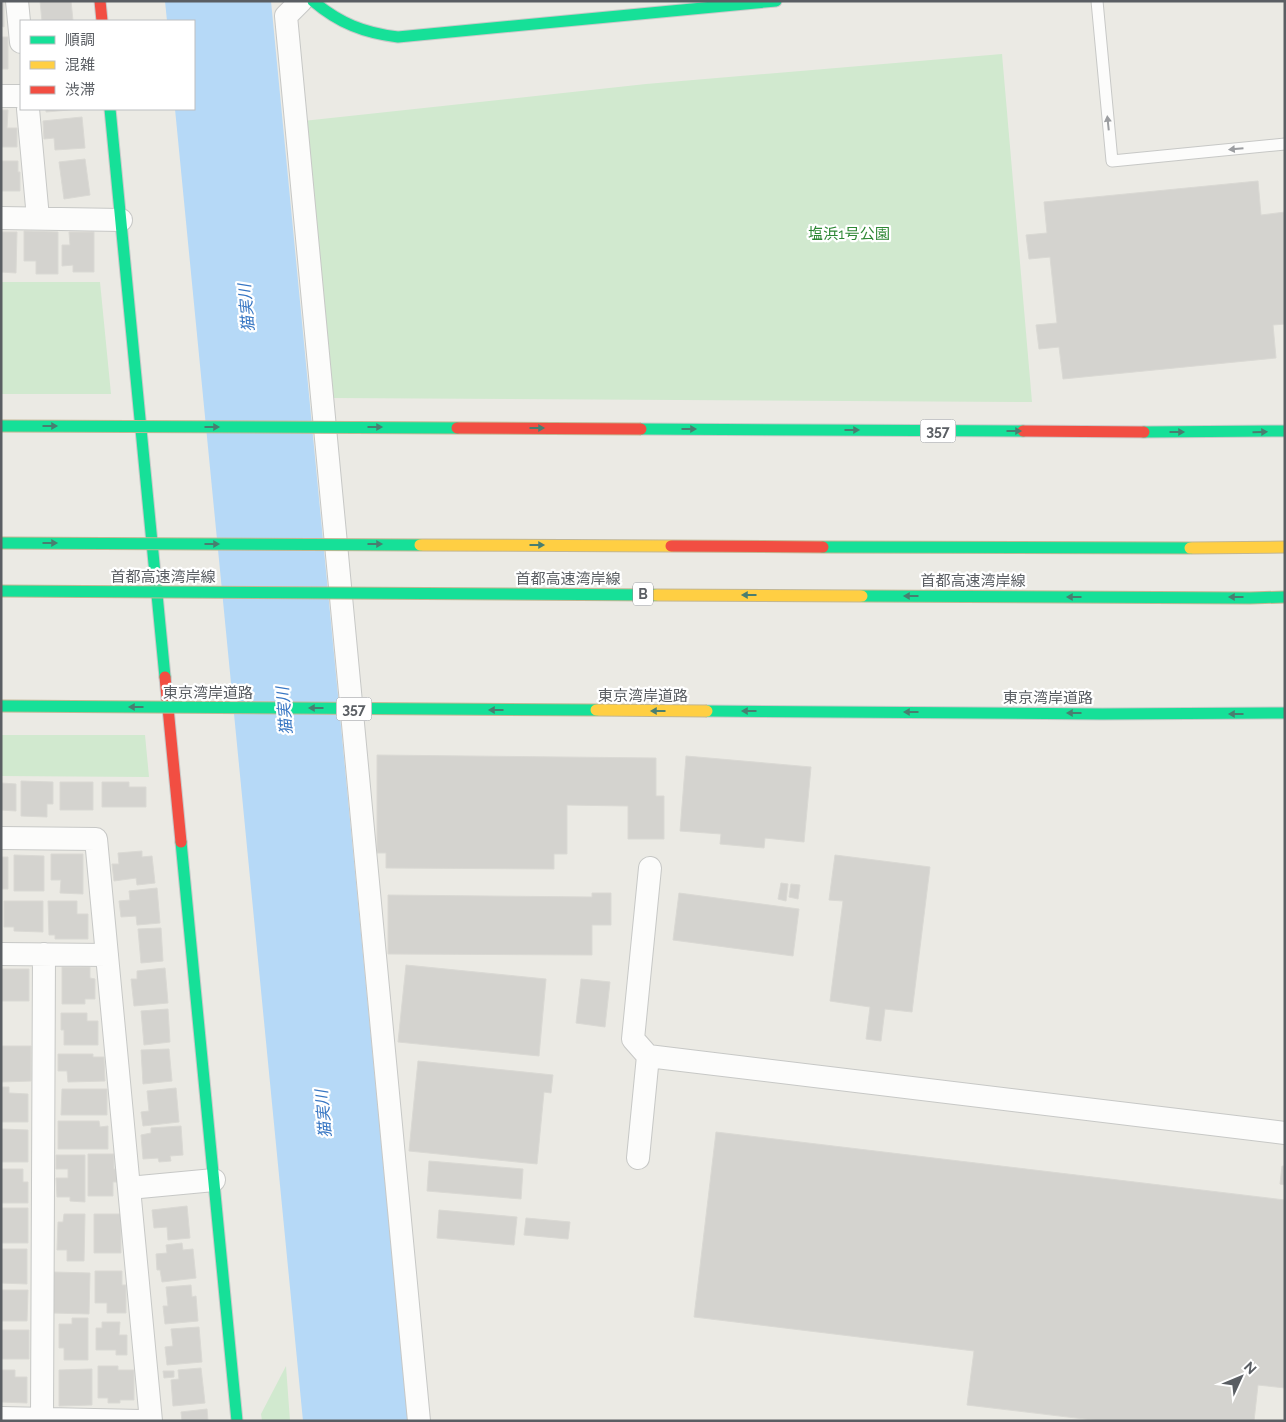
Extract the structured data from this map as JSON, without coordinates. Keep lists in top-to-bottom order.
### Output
{
  "streets": {
    "main road": [
      "357",
      "首都高速湾岸線",
      "B",
      "東京湾岸道路"
    ]
  },
  "one_way": ["東京湾岸道路"],
  "water": ["猫実川"],
  "parks": ["塩浜1号公園"],
  "legend": ["順調", "混雑", "渋滞"],
  "north": "top right"
}
